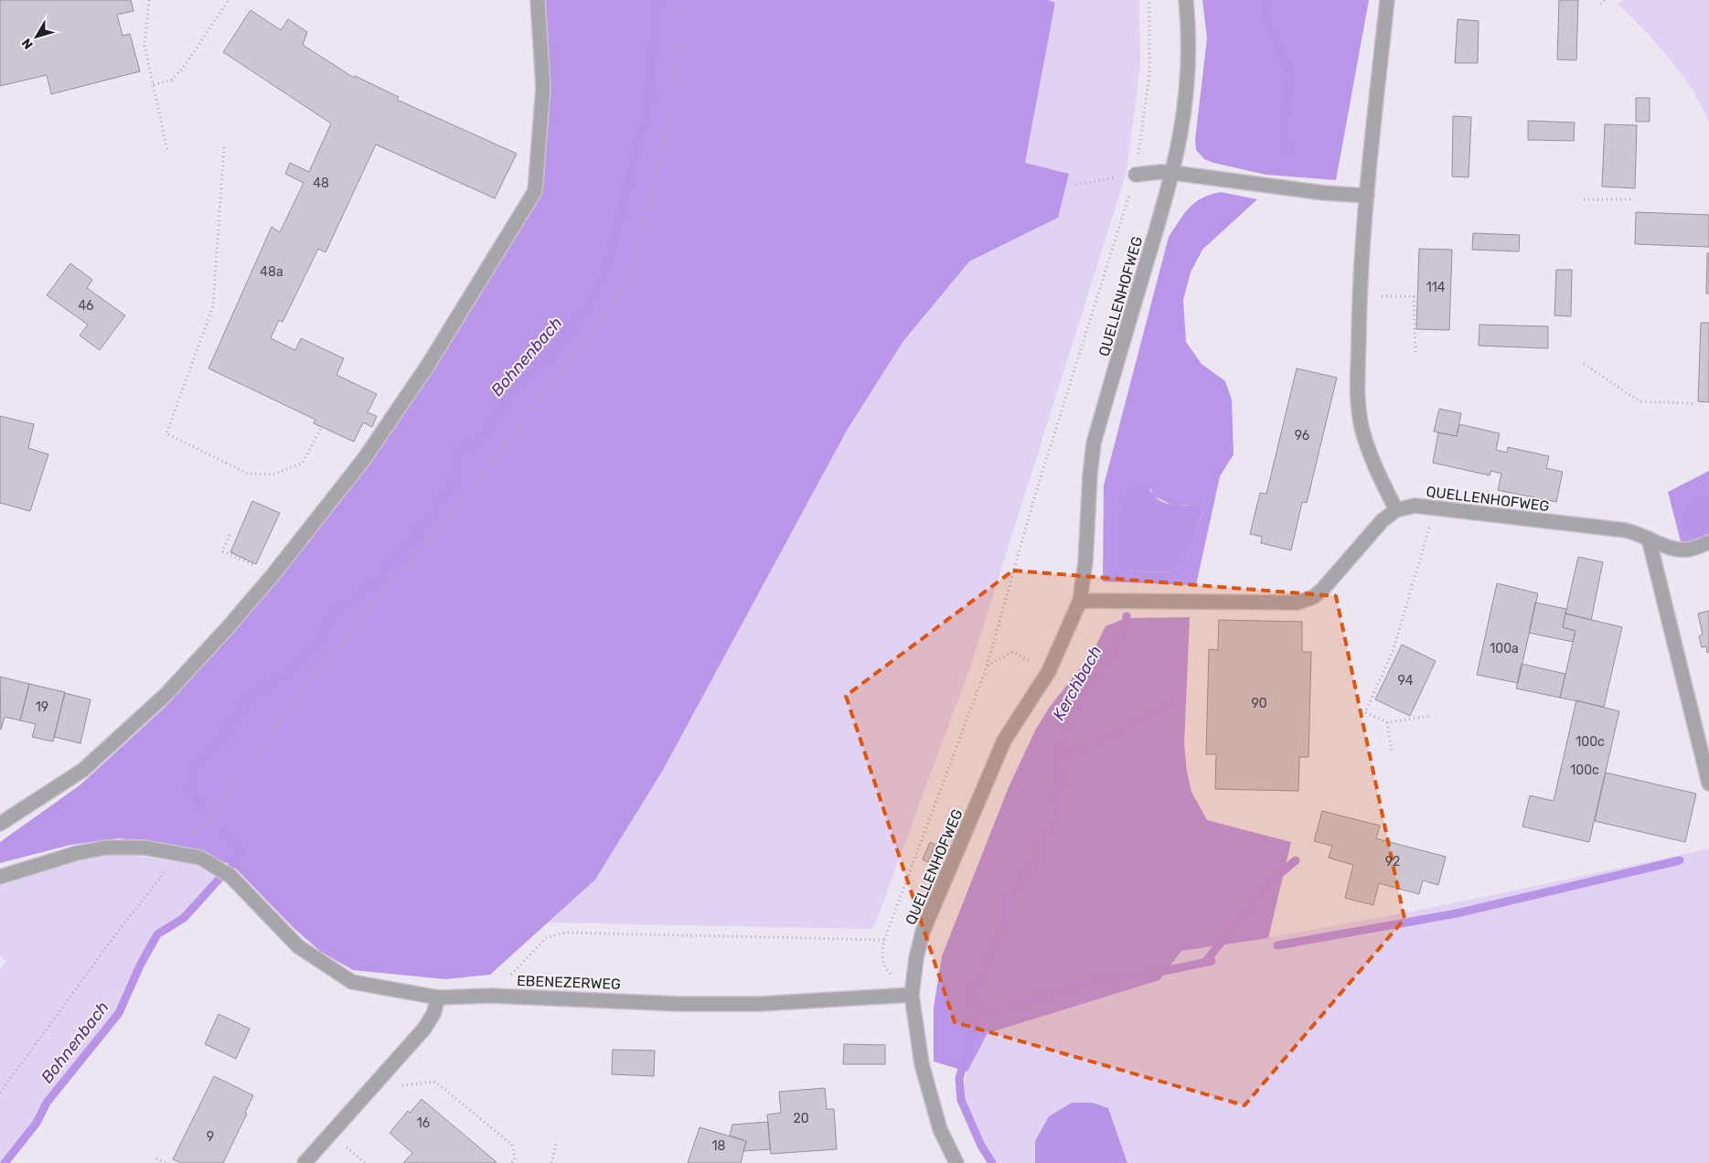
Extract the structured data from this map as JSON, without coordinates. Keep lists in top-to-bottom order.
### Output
{
  "streets": {
    "street": ["QUELLENHOFWEG", "EBENEZERWEG"]
  },
  "crossings": [
    ["QUELLENHOFWEG", "EBENEZERWEG"]
  ],
  "water": ["Bohnenbach", "Kerchbach"],
  "house_numbers": [
    "48",
    "48a",
    "114",
    "46",
    "96",
    "100a",
    "94",
    "90",
    "19",
    "100c",
    "100c",
    "92",
    "20",
    "16",
    "9",
    "18"
  ],
  "north": "bottom left"
}
